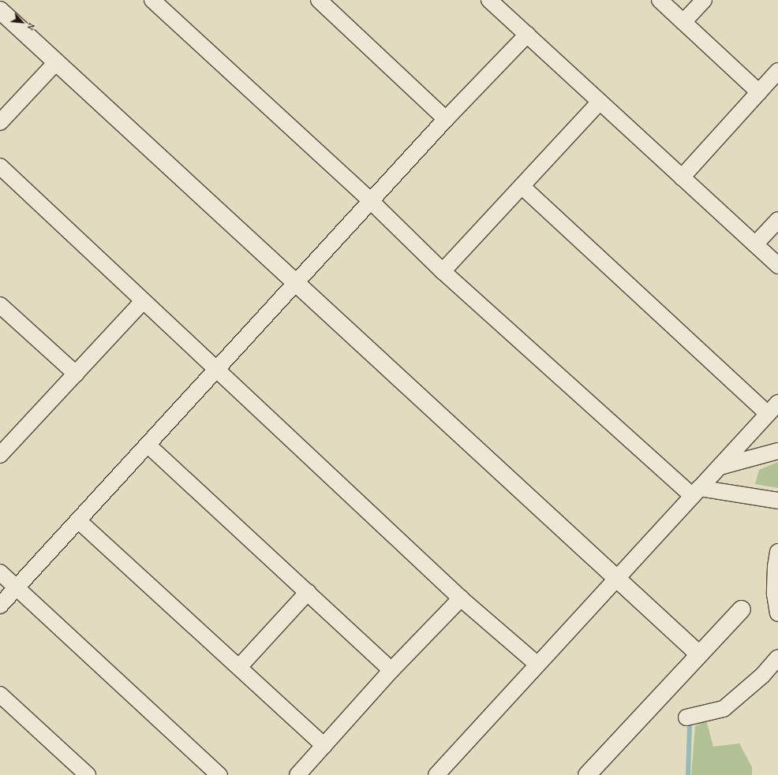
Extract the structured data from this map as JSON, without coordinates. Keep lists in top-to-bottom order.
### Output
{
  "north": "bottom right"
}
